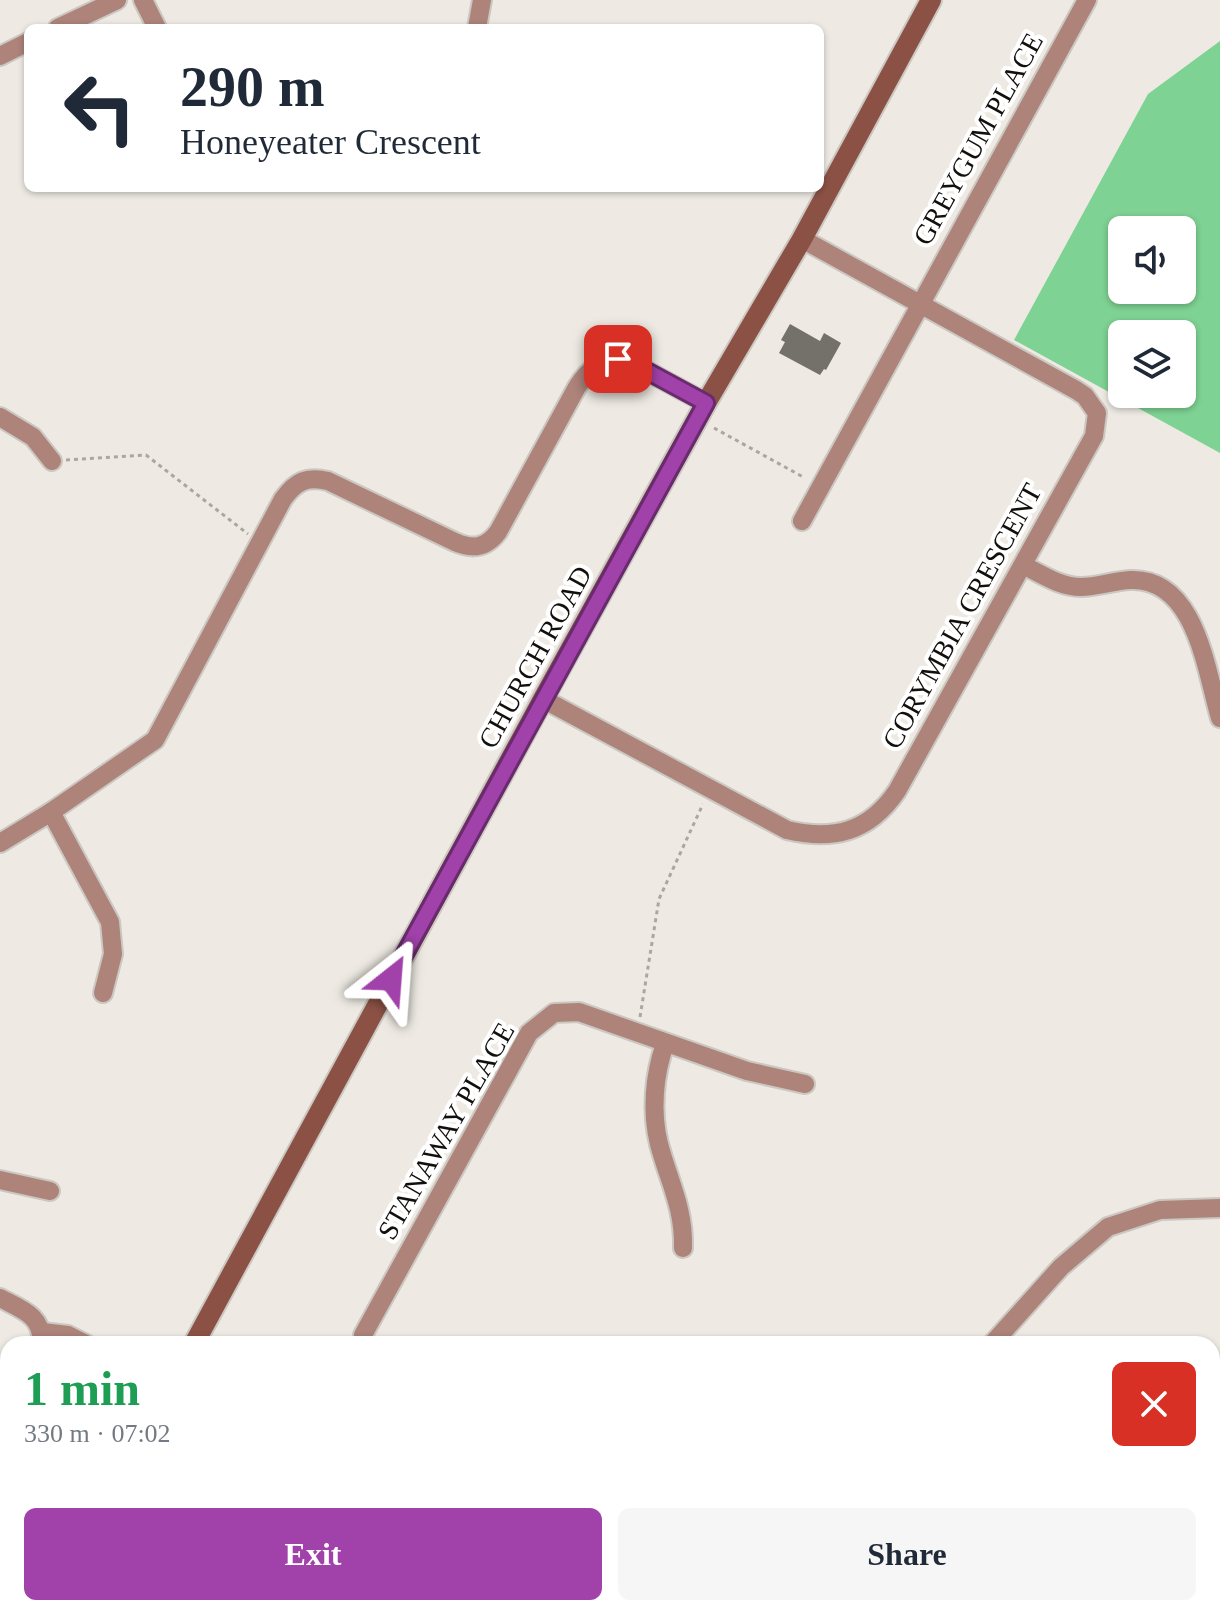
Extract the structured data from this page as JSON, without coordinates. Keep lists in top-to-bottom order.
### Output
{
  "streets": {
    "main road": ["CHURCH ROAD"],
    "street": ["GREYGUM PLACE", "CORYMBIA CRESCENT", "STANAWAY PLACE"]
  },
  "crossings": [
    ["GREYGUM PLACE", "CORYMBIA CRESCENT"],
    ["CORYMBIA CRESCENT", "CHURCH ROAD"]
  ],
  "page": {
    "turn": ["290 m", "Honeyeater Crescent"],
    "heading": ["1 min", "330 m · 07:02"],
    "buttons": ["Exit", "Share"]
  }
}
